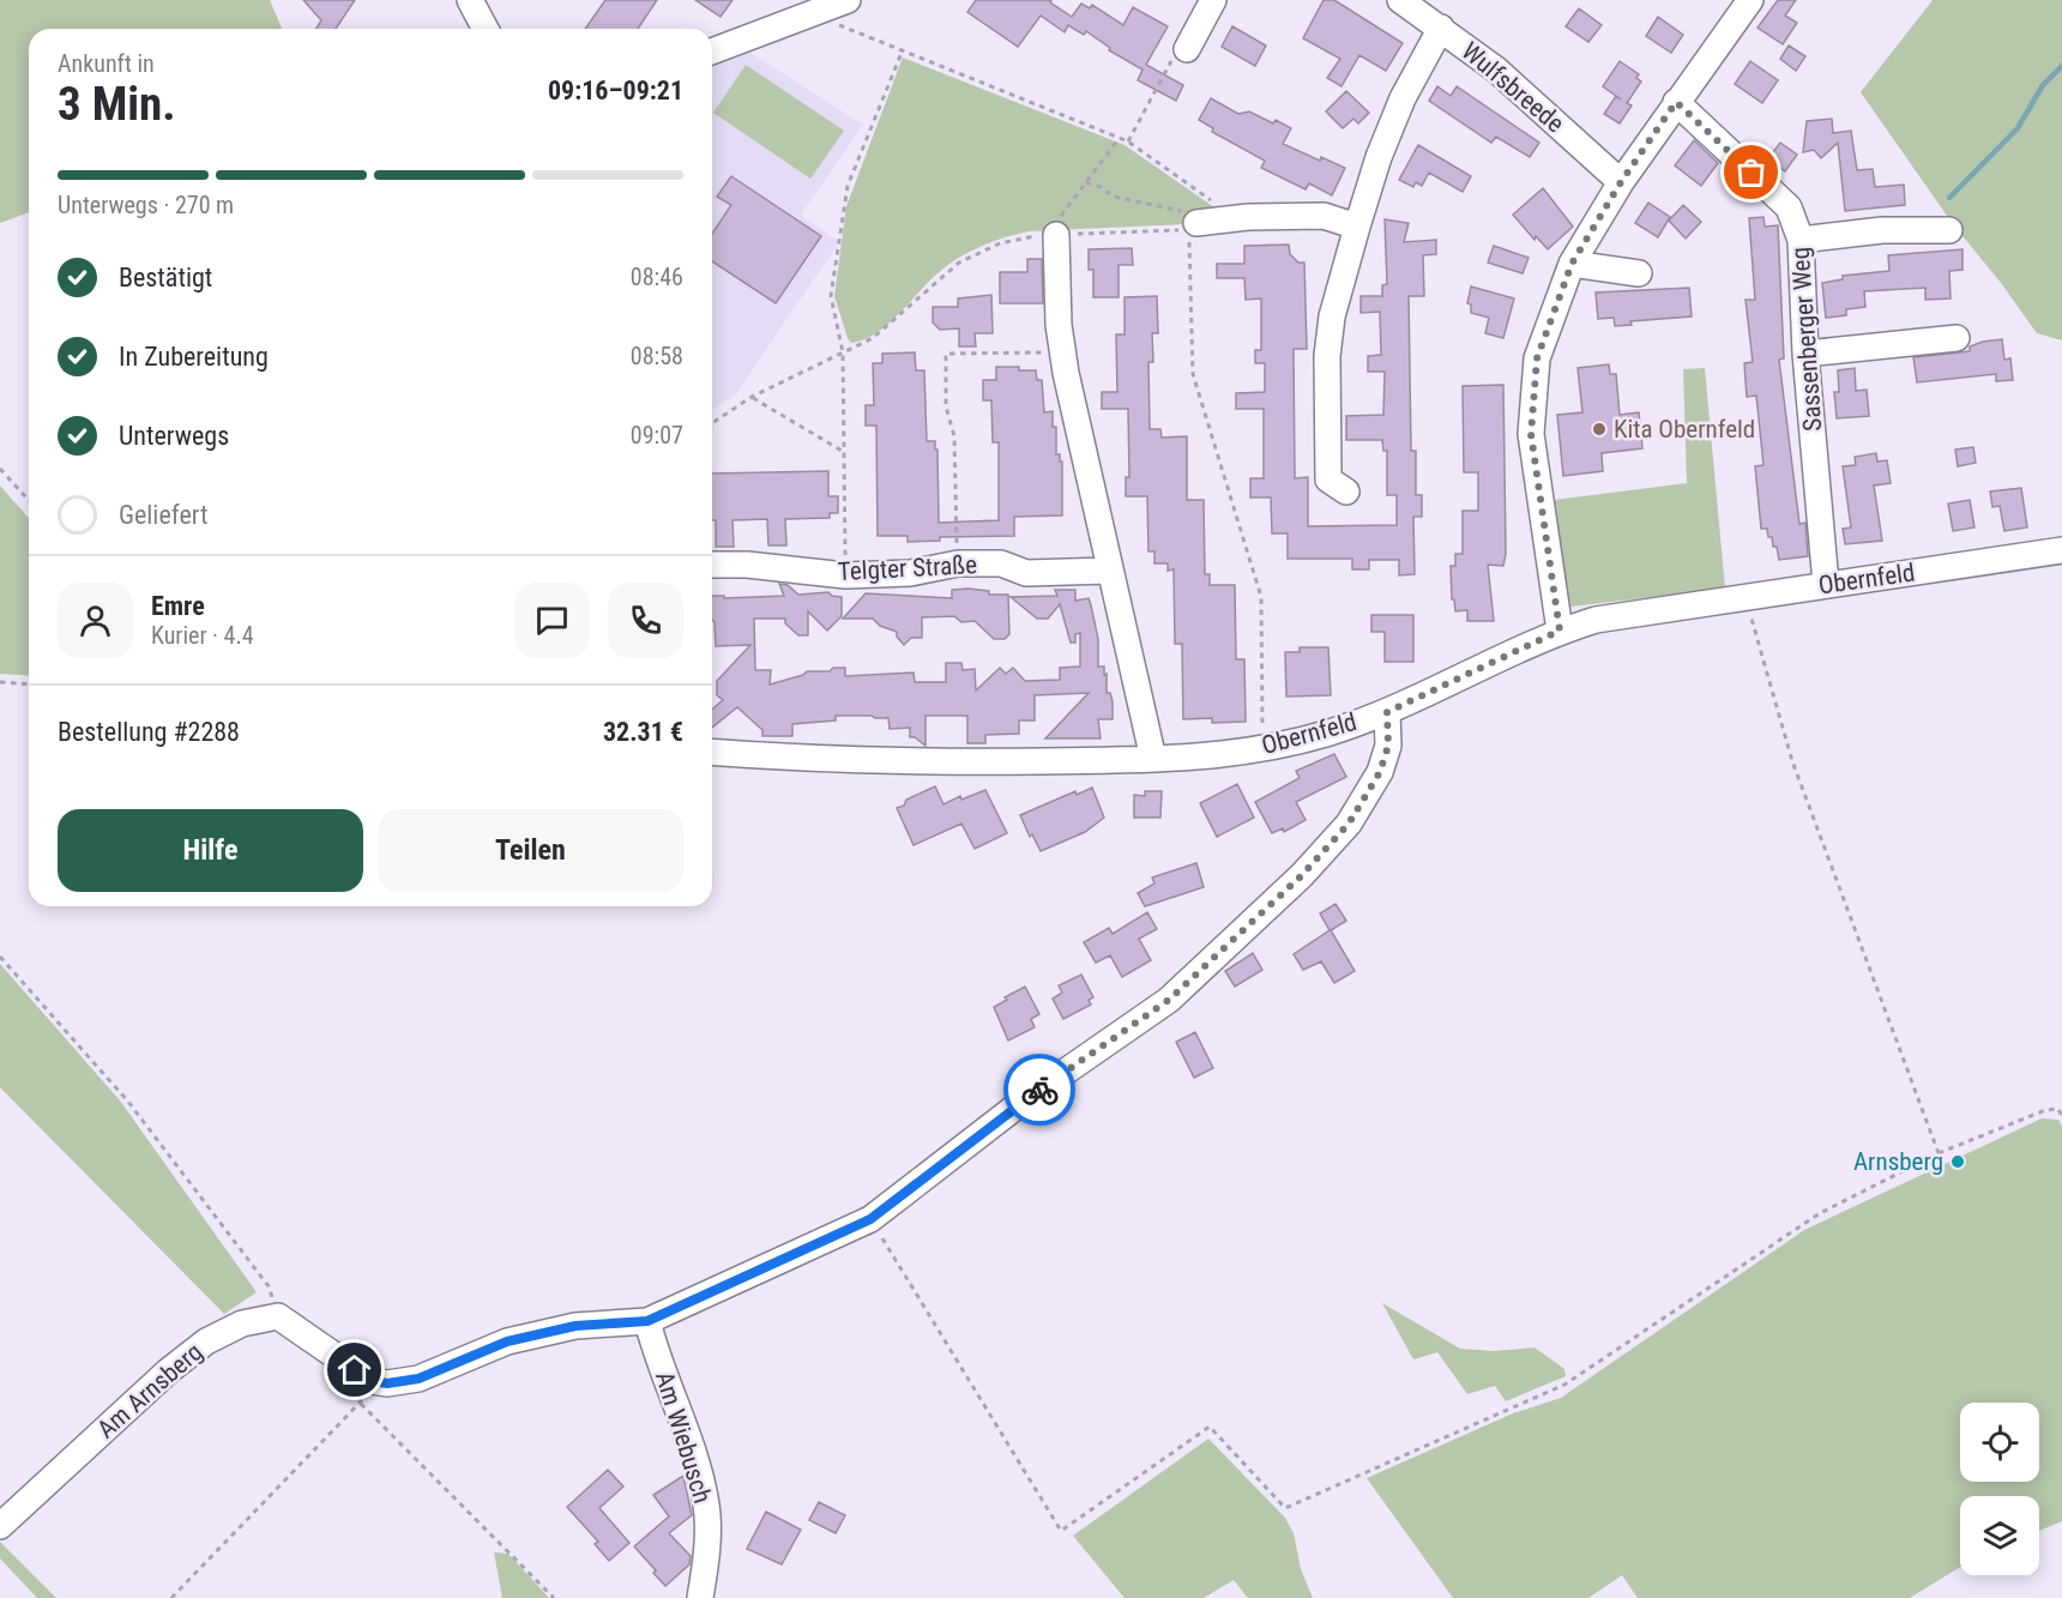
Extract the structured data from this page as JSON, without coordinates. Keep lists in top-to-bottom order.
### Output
{
  "streets": {
    "street": [
      "Wulfsbreede",
      "Sassenberger Weg",
      "Telgter Straße",
      "Obernfeld",
      "Am Arnsberg",
      "Am Wiebusch"
    ]
  },
  "crossings": [
    ["Sassenberger Weg", "Obernfeld"]
  ],
  "places": ["Kita Obernfeld", "Arnsberg"],
  "page": {
    "heading": ["3 Min.", "Ankunft in", "09:16–09:21"],
    "panel": [
      "Emre",
      "Kurier · 4.4",
      "Bestellung #2288",
      "32.31 €"
    ],
    "bar": "Unterwegs · 270 m",
    "list": [
      ["Bestätigt", "08:46"],
      ["In Zubereitung", "08:58"],
      ["Unterwegs", "09:07"],
      "Geliefert"
    ],
    "buttons": ["Hilfe", "Teilen"]
  }
}
